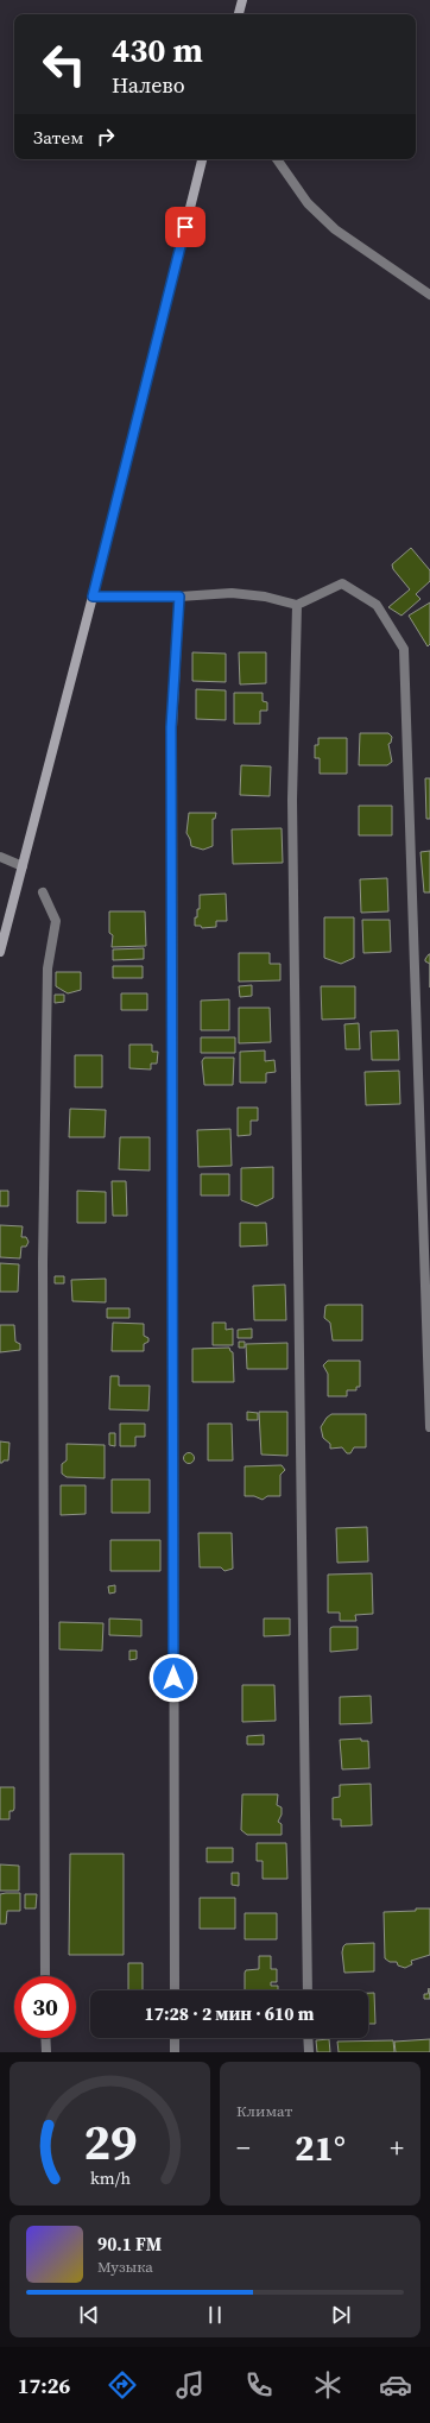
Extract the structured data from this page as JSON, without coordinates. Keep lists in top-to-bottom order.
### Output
{
  "page": {
    "turn": ["430 m", "Налево"],
    "then": "Затем",
    "limit": "30",
    "trip": "17:28 · 2 мин · 610 m",
    "tile": "Климат",
    "heat": ["−", "21°", "+"],
    "song": ["90.1 FM", "Музыка"],
    "tabs": "17:26",
    "gauge": ["29", "km/h"]
  }
}
